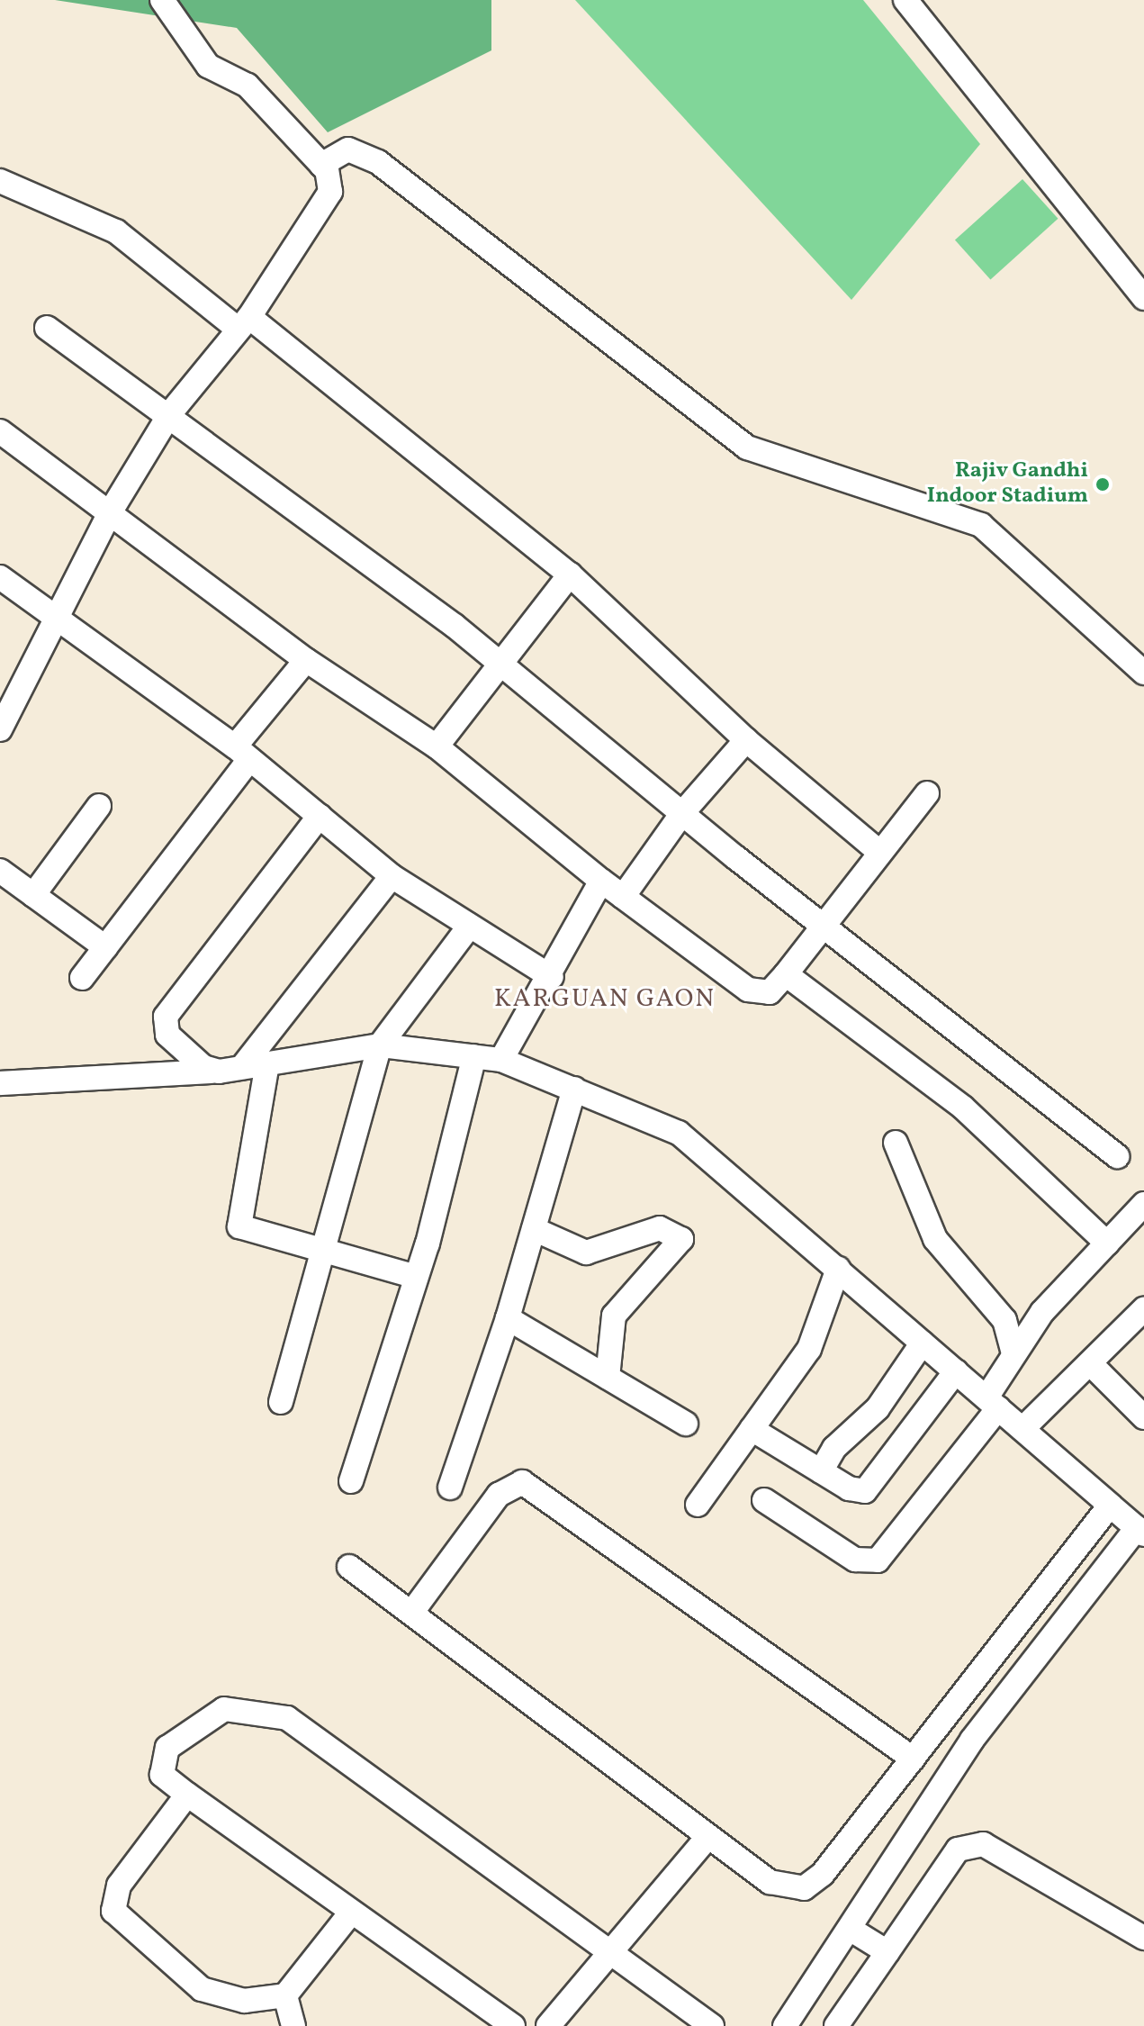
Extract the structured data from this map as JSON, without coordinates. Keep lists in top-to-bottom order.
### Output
{
  "districts": ["KARGUAN GAON"],
  "places": ["Rajiv Gandhi Indoor Stadium"]
}
